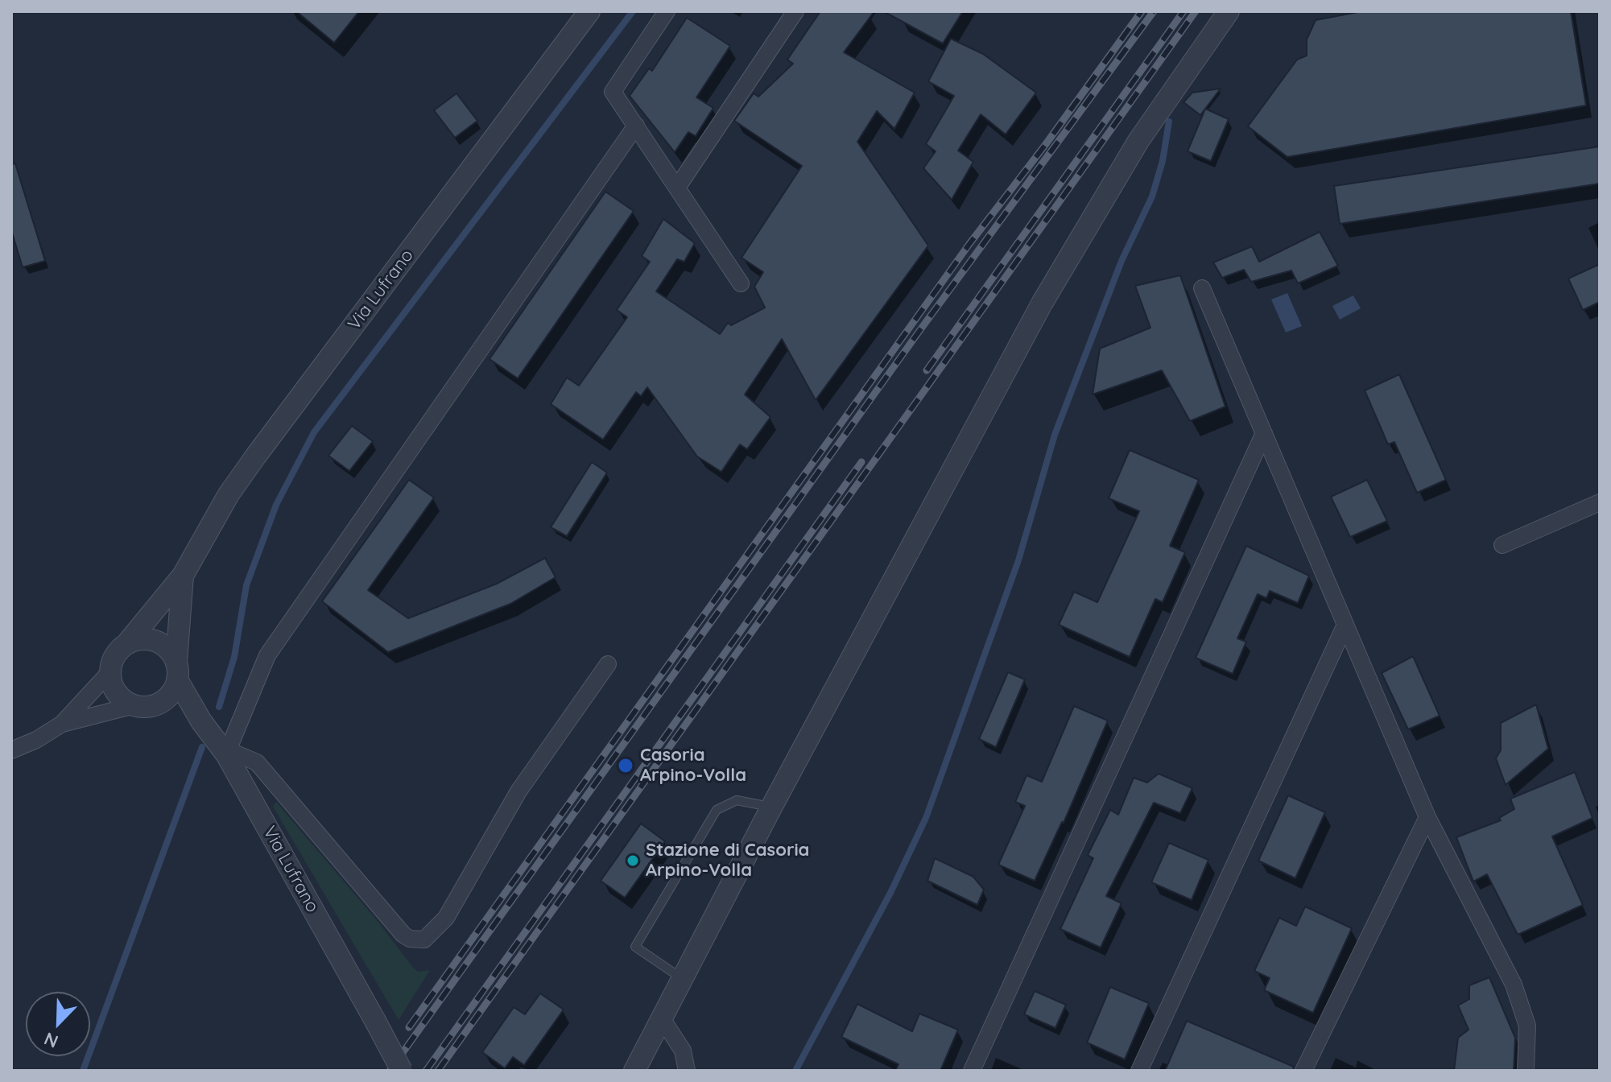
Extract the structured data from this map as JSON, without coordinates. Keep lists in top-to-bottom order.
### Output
{
  "streets": {
    "street": ["Via Lufrano"]
  },
  "places": ["Casoria Arpino-Volla", "Stazione di Casoria Arpino-Volla"],
  "north": "bottom left"
}
